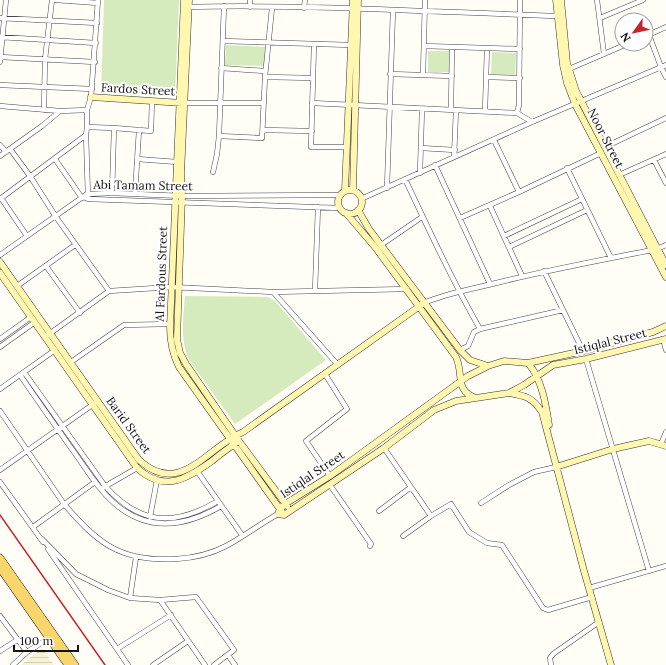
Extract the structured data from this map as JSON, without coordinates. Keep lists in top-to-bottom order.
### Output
{
  "streets": {
    "main road": [
      "Fardos Street",
      "Noor Street",
      "Al Fardous Street",
      "Istiqlal Street",
      "Barid Street"
    ],
    "street": ["Abi Tamam Street"]
  },
  "crossings": [
    ["Fardos Street", "Al Fardous Street"],
    ["Abi Tamam Street", "Al Fardous Street"],
    ["Al Fardous Street", "Istiqlal Street"],
    ["Al Fardous Street", "Barid Street"]
  ],
  "scale_bar": "100 m",
  "north": "bottom left"
}
